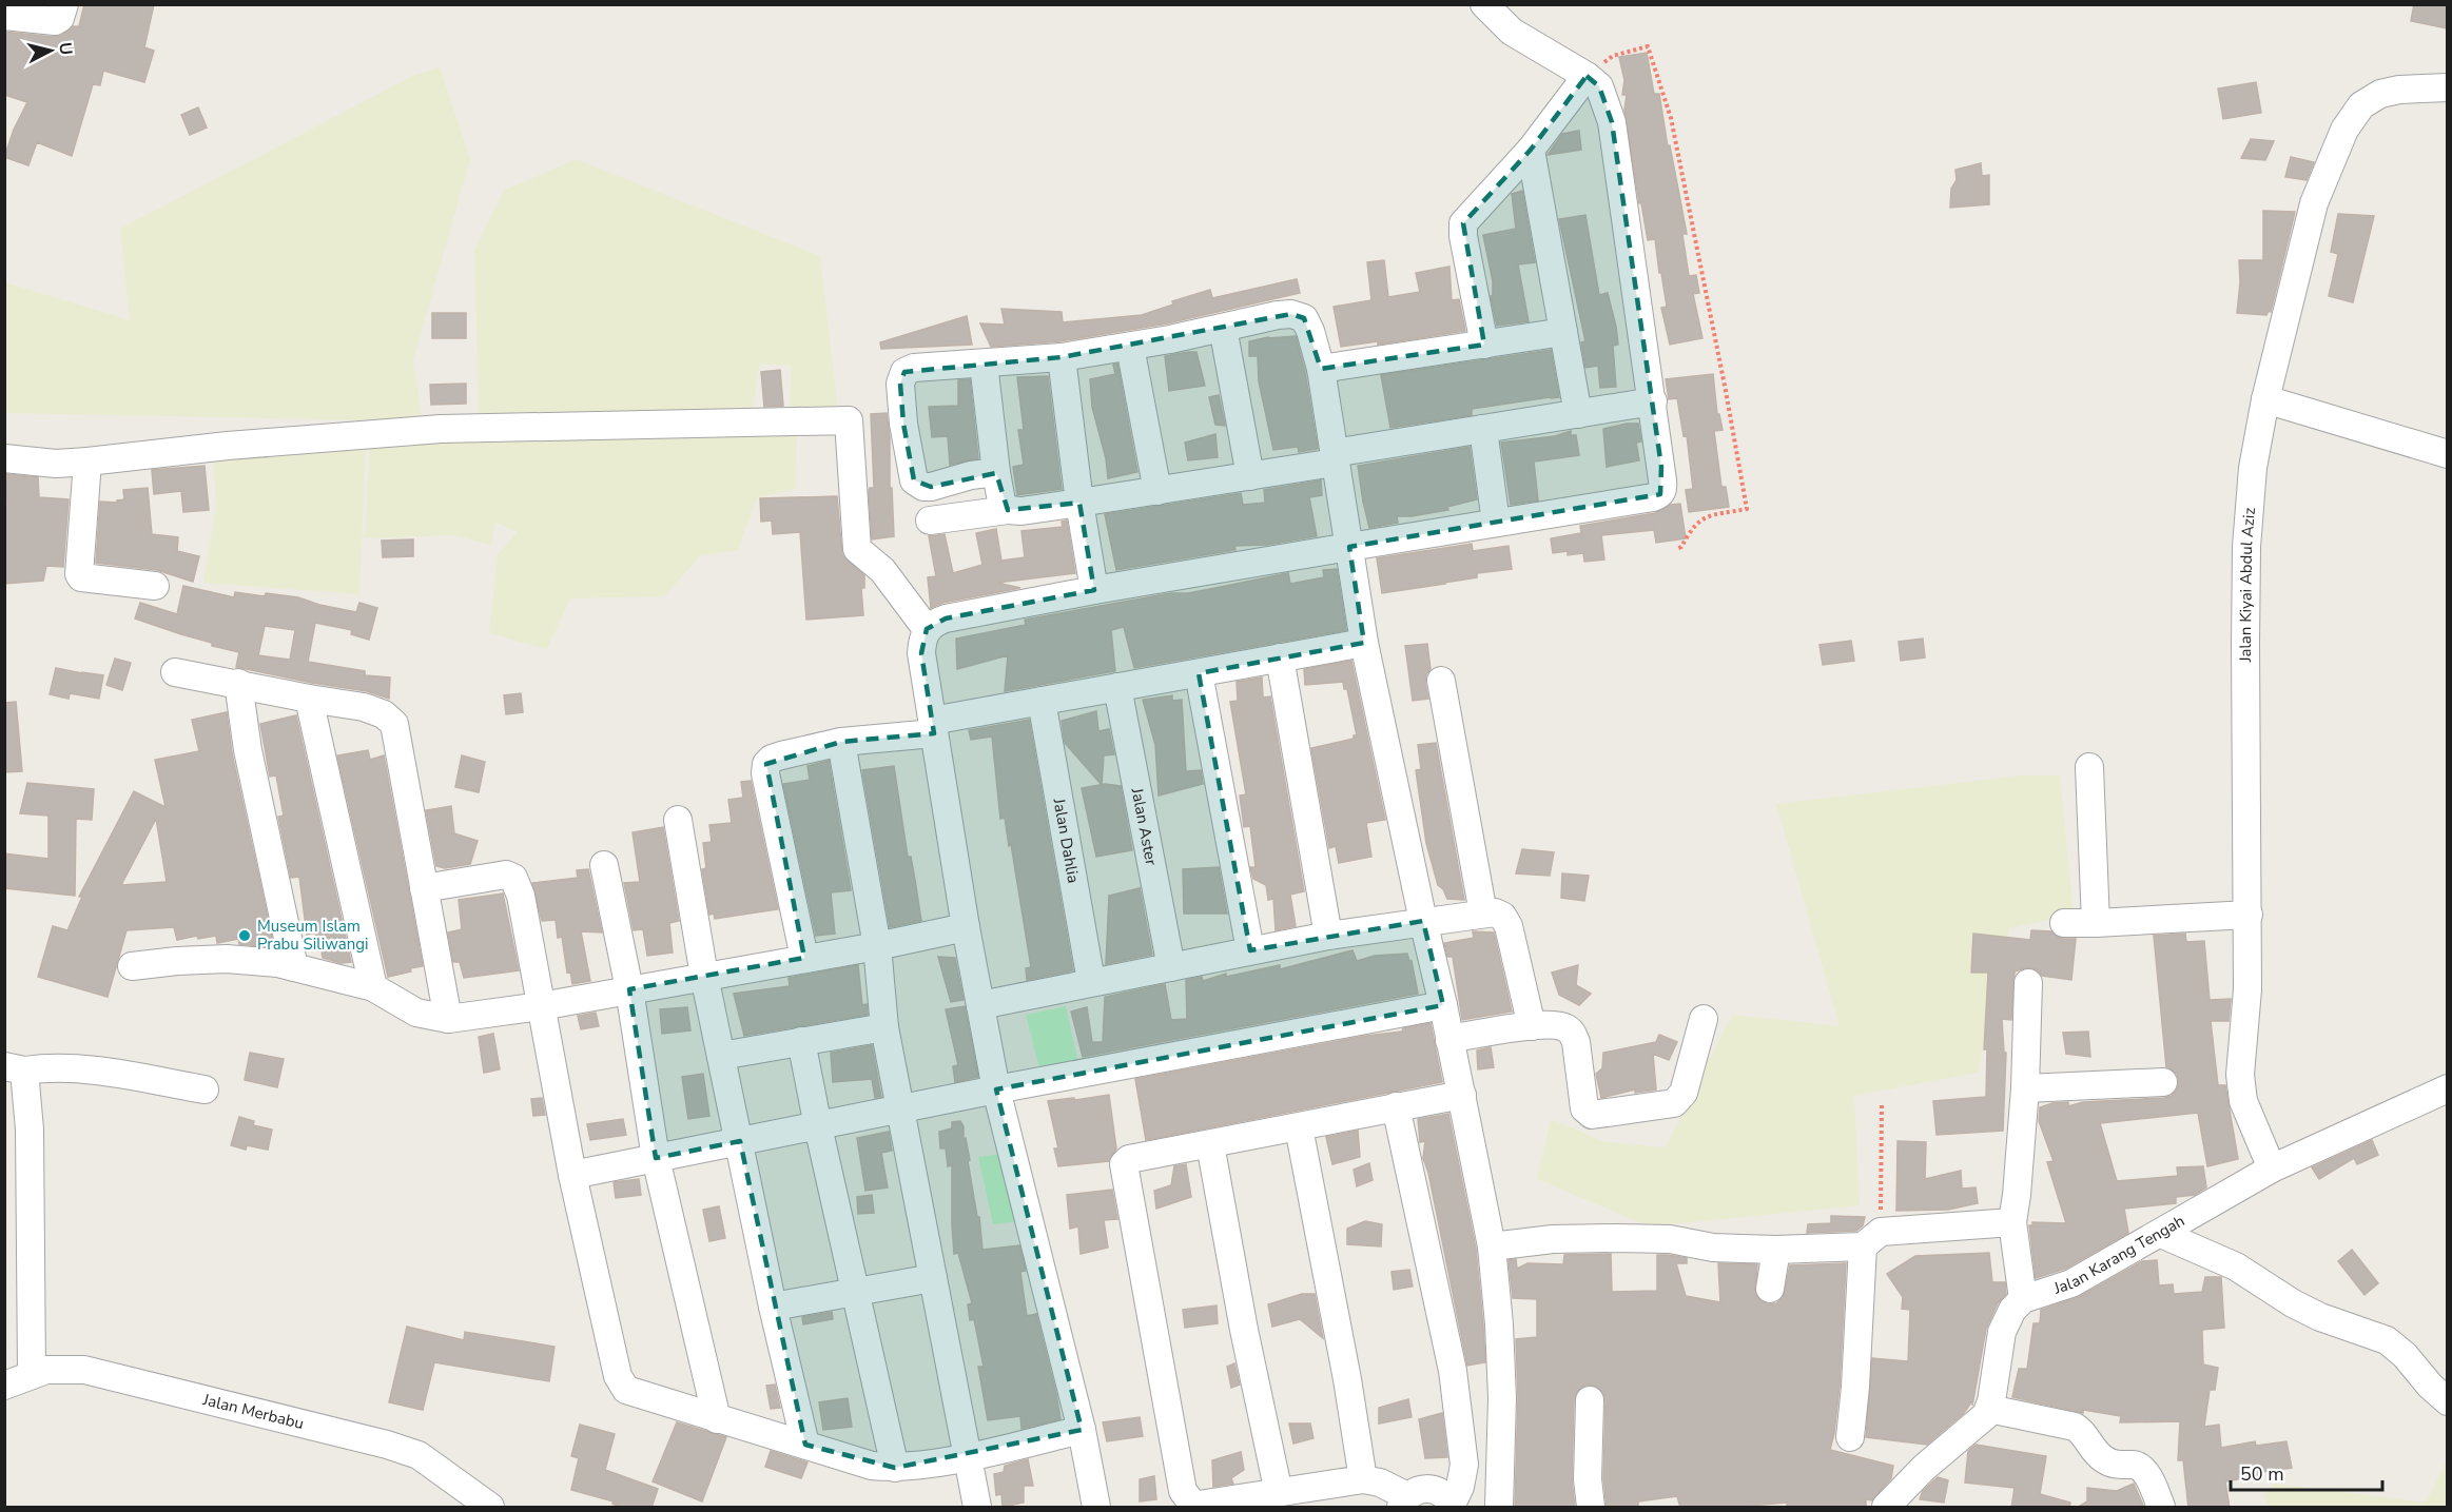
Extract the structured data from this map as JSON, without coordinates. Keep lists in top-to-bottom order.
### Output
{
  "streets": {
    "street": [
      "Jalan Kiyai Abdul Aziz",
      "Jalan Aster",
      "Jalan Dahlia",
      "Jalan Karang Tengah",
      "Jalan Merbabu"
    ]
  },
  "crossings": [
    ["Jalan Kiyai Abdul Aziz", "Jalan Karang Tengah"]
  ],
  "places": ["Museum Islam Prabu Siliwangi"],
  "scale_bar": "50 m",
  "north": "right"
}
